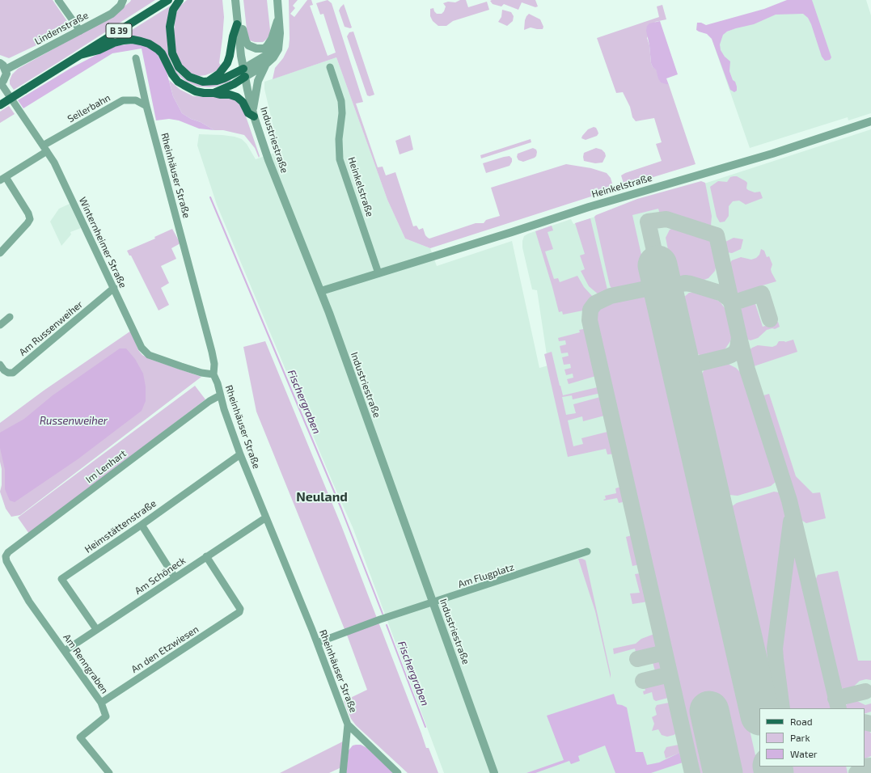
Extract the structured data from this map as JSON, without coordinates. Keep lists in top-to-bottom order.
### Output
{
  "streets": {
    "main road": ["B 39"],
    "street": [
      "Lindenstraße",
      "Seilerbahn",
      "Industriestraße",
      "Rheinhäuser Straße",
      "Heinkelstraße",
      "Winternheimer Straße",
      "Am Russenweiher",
      "Im Lenhart",
      "Heimstättenstraße",
      "Am Schöneck",
      "Am Flugplatz",
      "An den Etzwiesen",
      "Am Renngraben"
    ]
  },
  "crossings": [
    ["Seilerbahn", "Rheinhäuser Straße"],
    ["Seilerbahn", "Winternheimer Straße"],
    ["Industriestraße", "Heinkelstraße"],
    ["Industriestraße", "Am Flugplatz"],
    ["Rheinhäuser Straße", "Winternheimer Straße"],
    ["Rheinhäuser Straße", "Im Lenhart"],
    ["Rheinhäuser Straße", "Heimstättenstraße"],
    ["Rheinhäuser Straße", "Am Schöneck"],
    ["Rheinhäuser Straße", "Am Flugplatz"],
    ["Winternheimer Straße", "Am Russenweiher"],
    ["Im Lenhart", "Am Renngraben"],
    ["Heimstättenstraße", "Am Schöneck"],
    ["Am Schöneck", "An den Etzwiesen"],
    ["Am Schöneck", "Am Renngraben"],
    ["An den Etzwiesen", "Am Renngraben"]
  ],
  "districts": ["Neuland"],
  "water": ["Fischergraben", "Russenweiher"],
  "legend": ["Road", "Park", "Water"]
}
